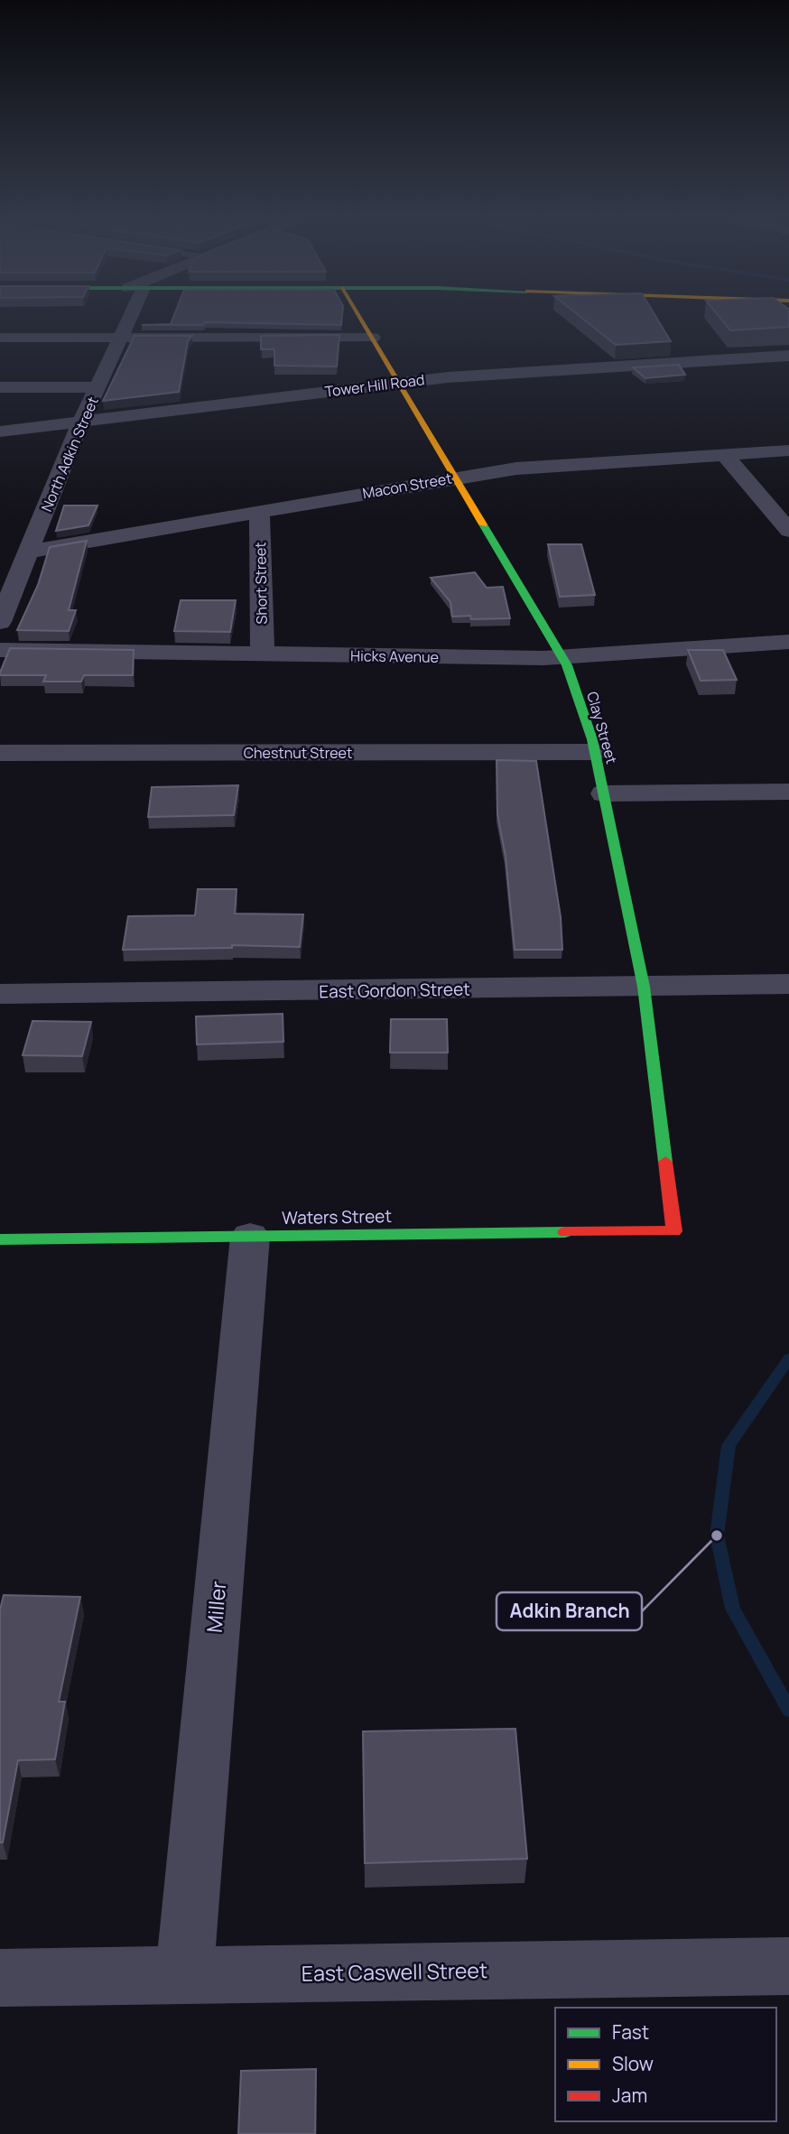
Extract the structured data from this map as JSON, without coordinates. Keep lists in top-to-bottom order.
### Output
{
  "streets": {
    "street": [
      "Tower Hill Road",
      "North Adkin Street",
      "Macon Street",
      "Short Street",
      "Hicks Avenue",
      "Clay Street",
      "Chestnut Street",
      "East Gordon Street",
      "Waters Street",
      "Miller",
      "East Caswell Street"
    ]
  },
  "crossings": [
    ["Tower Hill Road", "North Adkin Street"],
    ["Tower Hill Road", "Clay Street"],
    ["North Adkin Street", "Macon Street"],
    ["Macon Street", "Short Street"],
    ["Macon Street", "Clay Street"],
    ["Short Street", "Hicks Avenue"],
    ["Hicks Avenue", "Clay Street"],
    ["Clay Street", "Chestnut Street"],
    ["Clay Street", "East Gordon Street"],
    ["Clay Street", "Waters Street"],
    ["Waters Street", "Miller"],
    ["Miller", "East Caswell Street"]
  ],
  "places": ["Adkin Branch"],
  "legend": ["Fast", "Slow", "Jam"]
}
